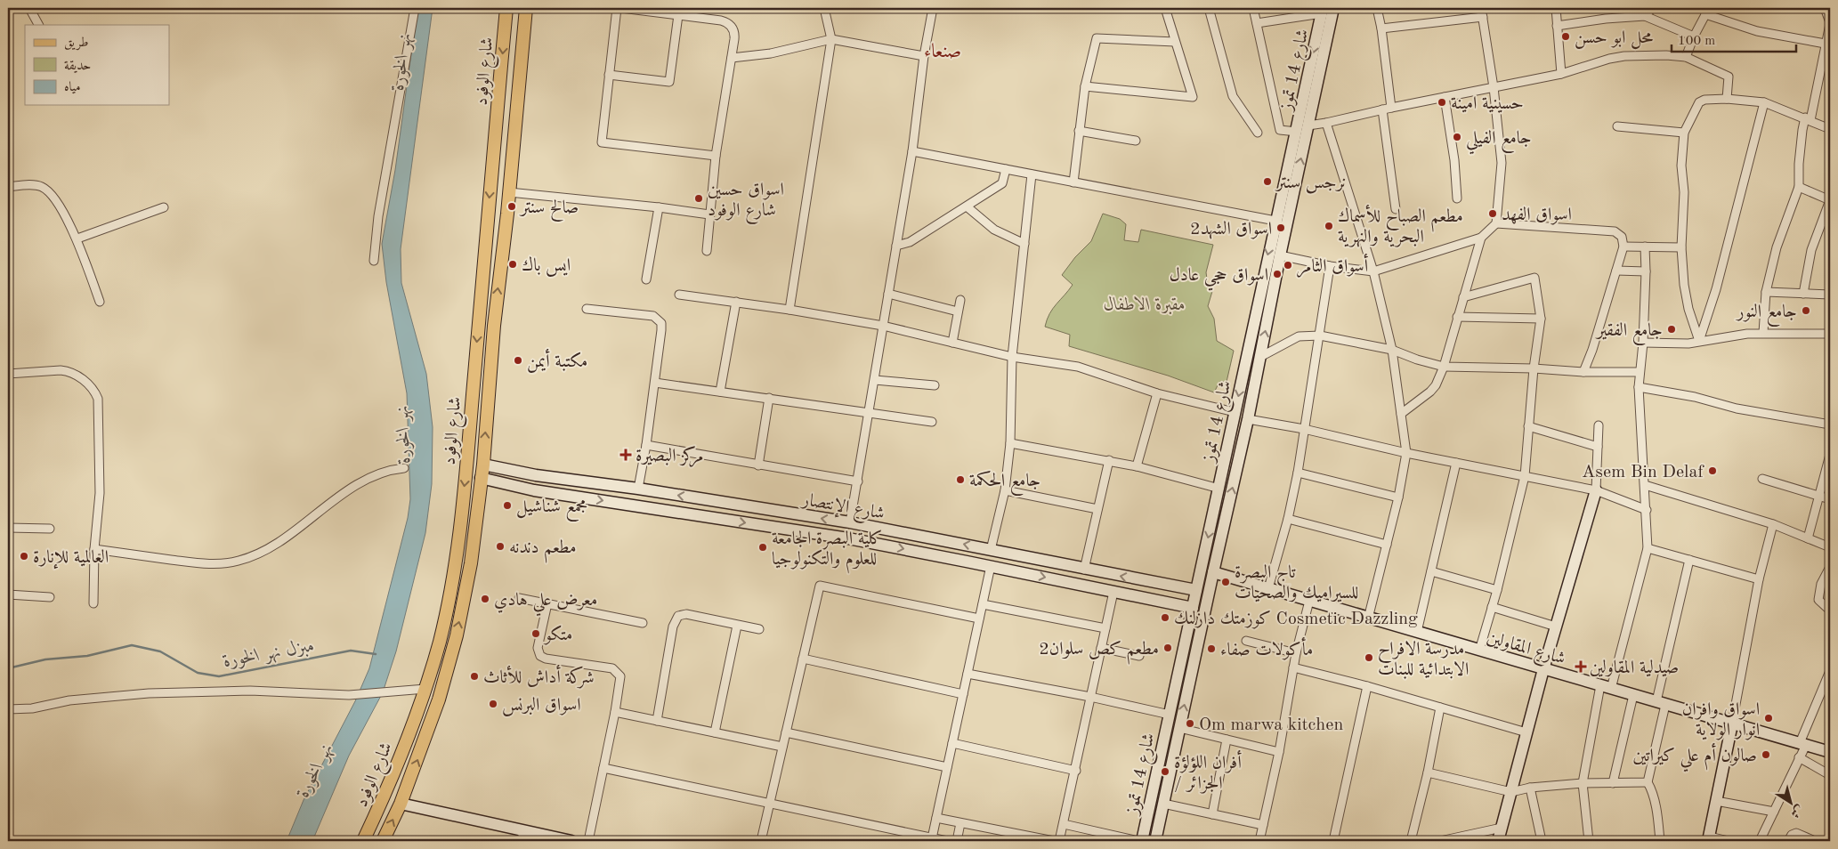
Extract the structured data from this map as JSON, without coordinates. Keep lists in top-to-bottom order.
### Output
{
  "streets": {
    "main road": ["شارع الوفود"],
    "street": ["شارع 14 تموز", "شارع الإنتصار", "شارع المقاولين"]
  },
  "crossings": [
    ["شارع 14 تموز", "شارع الإنتصار"],
    ["شارع 14 تموز", "شارع المقاولين"],
    ["شارع الوفود", "شارع الإنتصار"]
  ],
  "districts": ["صنعاء"],
  "water": ["نهر الخورة", "مبزل نهر الخورة"],
  "parks": ["مقبرة الاطفال"],
  "places": {
    "other": [
      "محل ابو حسن",
      "حسينية امينة",
      "جامع الفيلي",
      "نرجس سنتر",
      "اسواق حسين شارع الوفود",
      "صالح سنتر",
      "اسواق الفهد",
      "مطعم الصباح للأسماك البحرية والنهرية",
      "اسواق الشهد2",
      "ايس باك",
      "أسواق الثامر",
      "اسواق حجي عادل",
      "جامع النور",
      "جامع الفقير",
      "مكتبة أيمن",
      "Asem Bin Delaf",
      "جامع الحكمة",
      "مجمع شناشيل",
      "مطعم دندنه",
      "كلية البصرة الجامعة للعلوم والتكنولوجيا",
      "العالمية للإنارة",
      "تاج البصرة للسيراميك والصحيات",
      "معرض علي هادي",
      "كوزمتك دازلنك Cosmetic Dazzling",
      "متكو",
      "مطعم كص سلوان2",
      "مأكولات صفاء",
      "مدرسة اﻻفراح اﻻبتدائية للبنات",
      "شركة أداش للأثاث",
      "اسواق البرنس",
      "اسواق وافران انوار الولاية",
      "Om marwa kitchen",
      "صالون أم علي كيراتين",
      "أفران اللؤلؤة / الجزائر"
    ],
    "health": ["مركز البصيرة", "صيدلية المقاولين"]
  },
  "legend": ["طريق", "حديقة", "مياه"],
  "scale_bar": "100 m",
  "north": "bottom right"
}
